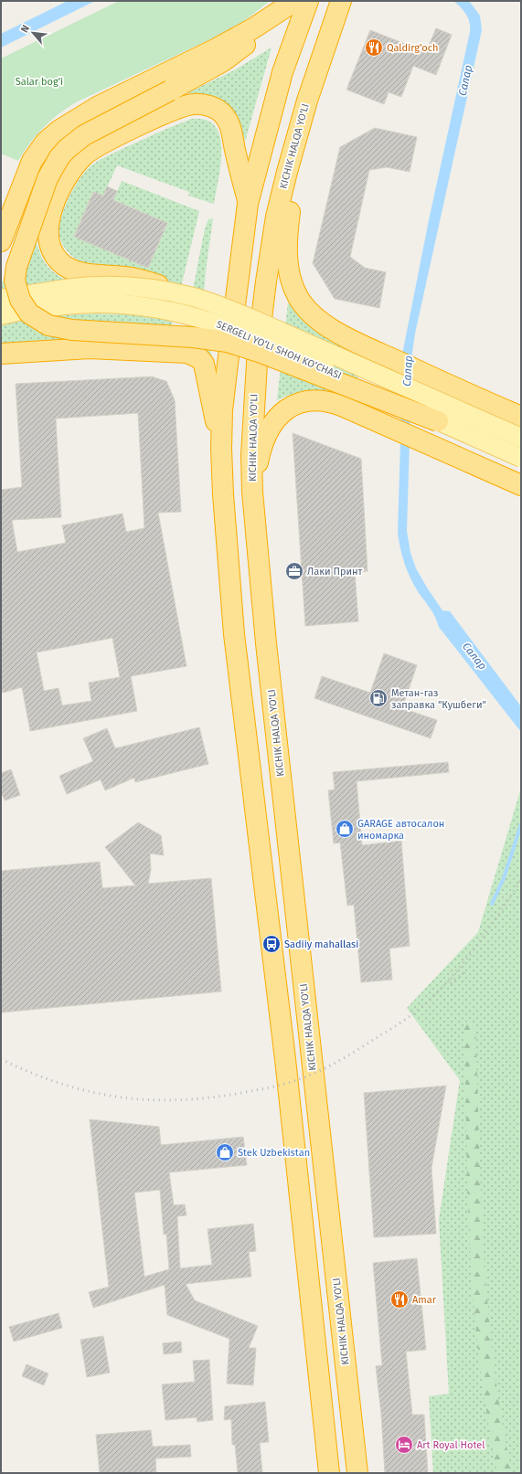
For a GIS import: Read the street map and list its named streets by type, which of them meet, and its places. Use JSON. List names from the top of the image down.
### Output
{
  "streets": {
    "highway": ["KICHIK HALQA YO'LI"],
    "main road": ["SERGELI YO‘LI SHOH KO‘CHASI"]
  },
  "water": ["Салар"],
  "parks": ["Salar bog'i"],
  "places": {
    "restaurant": ["Qaldirg'och", "Amar"],
    "office": ["Лаки Принт"],
    "fuel station": ["Метан-газ заправка \"Кушбеги\""],
    "shop": ["GARAGE автосалон иномарка", "Stek Uzbekistan"],
    "bus stop": ["Sadiiy mahallasi"],
    "hotel": ["Art Royal Hotel"]
  },
  "north": "top left"
}
